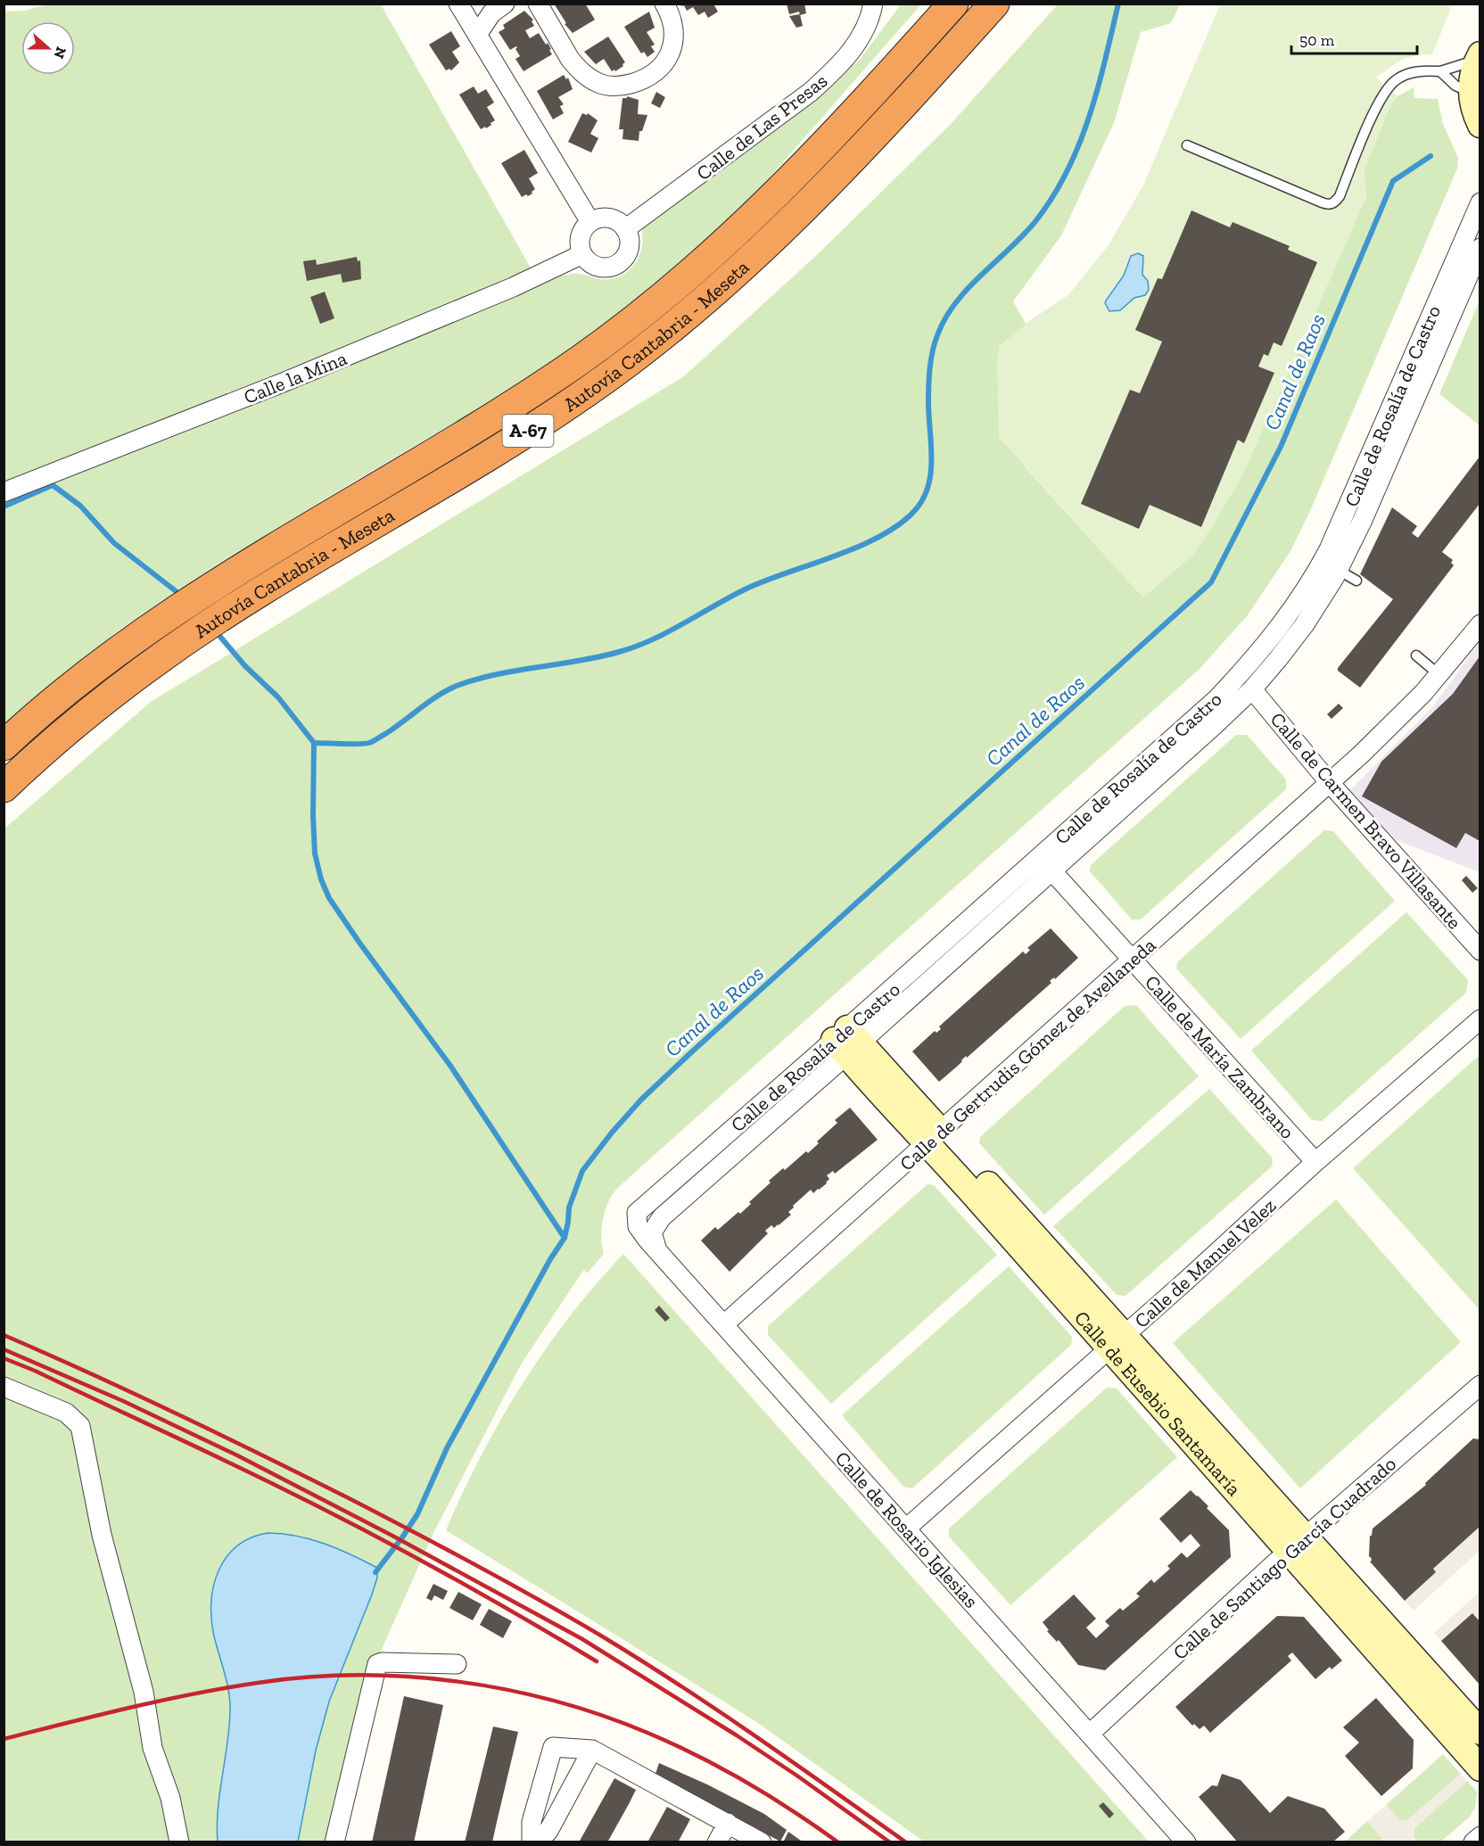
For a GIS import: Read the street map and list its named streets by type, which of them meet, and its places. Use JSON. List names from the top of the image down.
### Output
{
  "streets": {
    "highway": ["Autovía Cantabria - Meseta", "A-67"],
    "main road": ["Calle de Eusebio Santamaría"],
    "street": [
      "Calle de Las Presas",
      "Calle la Mina",
      "Calle de Rosalía de Castro",
      "Calle de Carmen Bravo Villasante",
      "Calle de Gertrudis Gómez de Avellaneda",
      "Calle de María Zambrano",
      "Calle de Manuel Velez",
      "Calle de Rosario Iglesias",
      "Calle de Santiago García Cuadrado"
    ]
  },
  "crossings": [
    ["Calle de Las Presas", "Calle la Mina"],
    ["Calle de Rosalía de Castro", "Calle de Carmen Bravo Villasante"],
    ["Calle de Rosalía de Castro", "Calle de María Zambrano"],
    ["Calle de Rosalía de Castro", "Calle de Eusebio Santamaría"],
    ["Calle de Rosalía de Castro", "Calle de Rosario Iglesias"],
    ["Calle de Carmen Bravo Villasante", "Calle de Gertrudis Gómez de Avellaneda"],
    ["Calle de Gertrudis Gómez de Avellaneda", "Calle de María Zambrano"],
    ["Calle de Gertrudis Gómez de Avellaneda", "Calle de Eusebio Santamaría"],
    ["Calle de Gertrudis Gómez de Avellaneda", "Calle de Rosario Iglesias"],
    ["Calle de María Zambrano", "Calle de Manuel Velez"],
    ["Calle de Manuel Velez", "Calle de Eusebio Santamaría"],
    ["Calle de Manuel Velez", "Calle de Rosario Iglesias"],
    ["Calle de Eusebio Santamaría", "Calle de Santiago García Cuadrado"],
    ["Calle de Rosario Iglesias", "Calle de Santiago García Cuadrado"]
  ],
  "water": ["Canal de Raos"],
  "scale_bar": "50 m",
  "north": "right"
}
